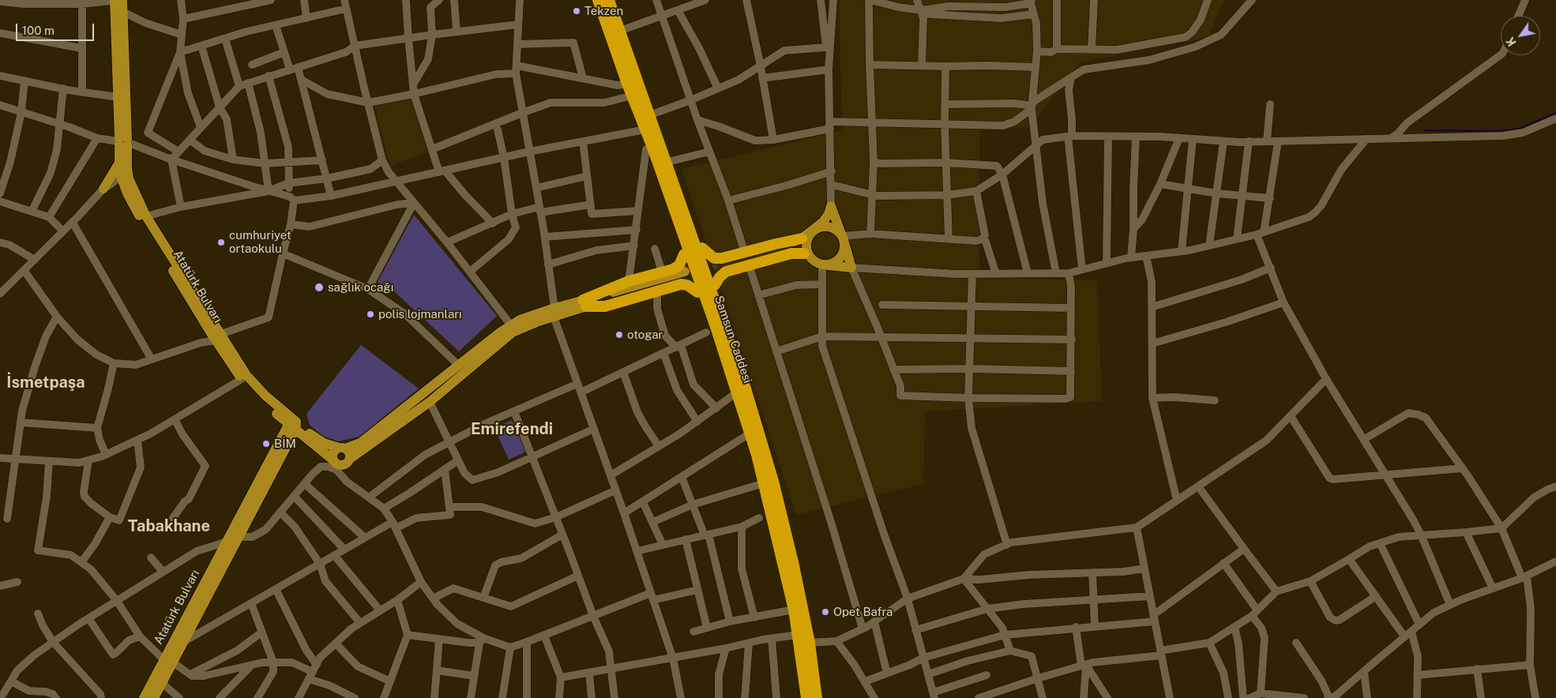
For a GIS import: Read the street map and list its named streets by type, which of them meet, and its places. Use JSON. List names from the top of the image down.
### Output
{
  "streets": {
    "highway": ["Samsun Caddesi"],
    "main road": ["Atatürk Bulvarı"]
  },
  "districts": ["İsmetpaşa", "Emirefendi", "Tabakhane"],
  "places": [
    "Tekzen",
    "cumhuriyet ortaokulu",
    "sağlık ocağı",
    "polis lojmanları",
    "otogar",
    "BİM",
    "Opet Bafra"
  ],
  "scale_bar": "100 m",
  "north": "bottom left"
}
